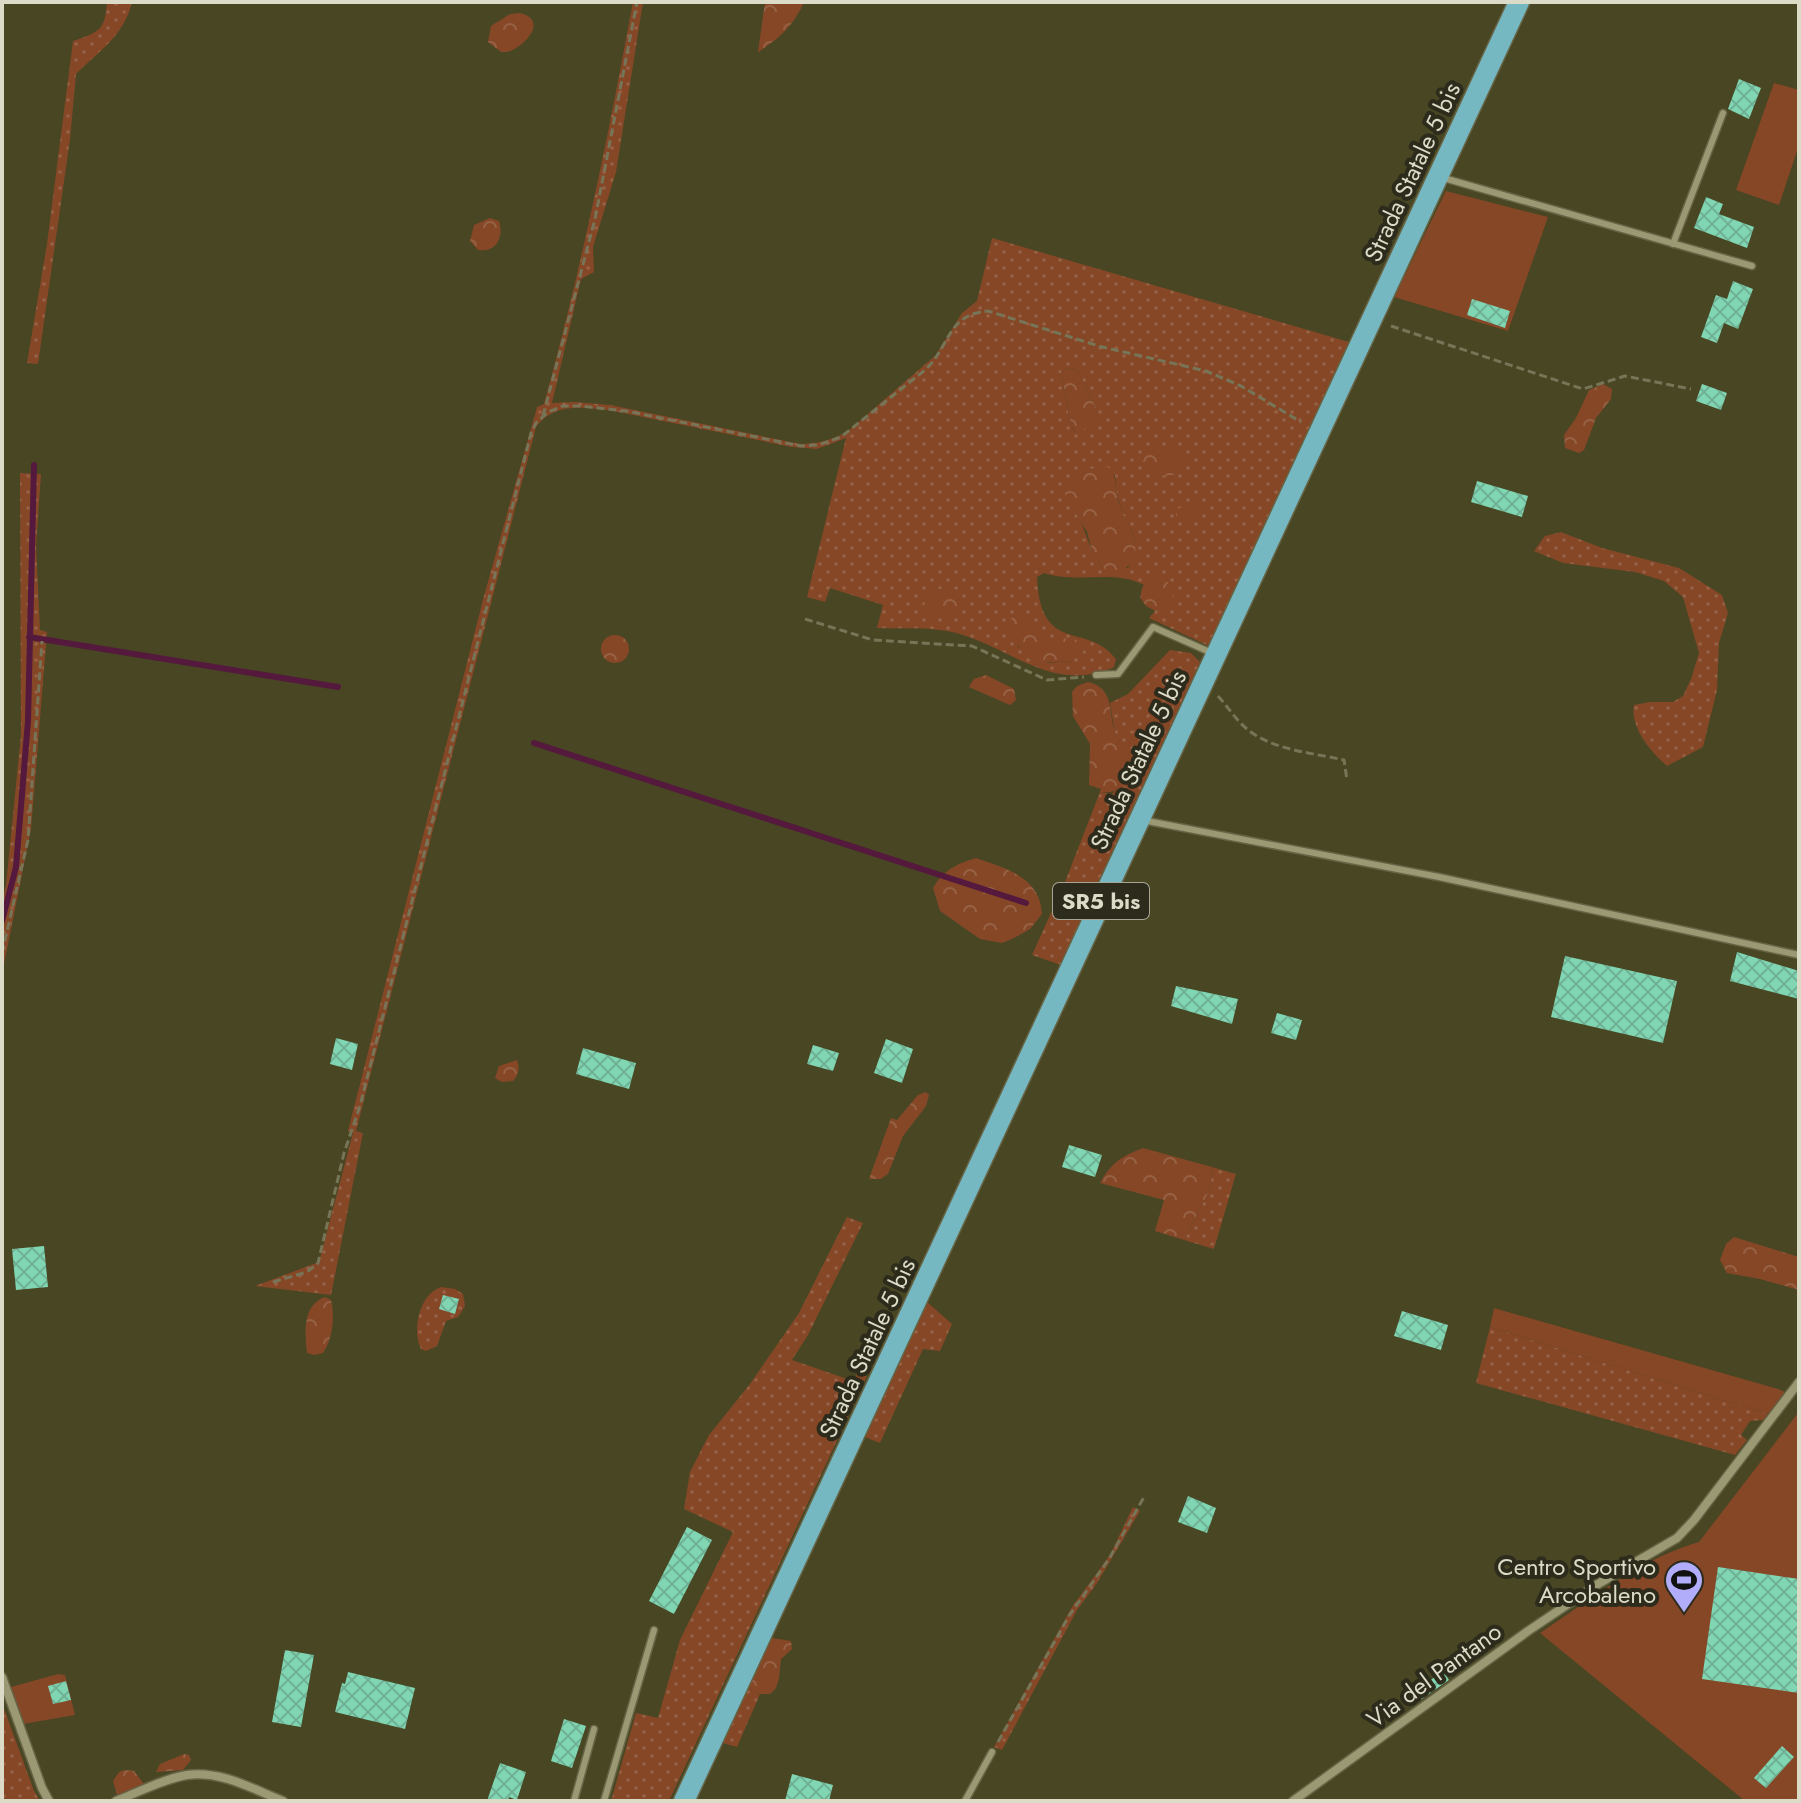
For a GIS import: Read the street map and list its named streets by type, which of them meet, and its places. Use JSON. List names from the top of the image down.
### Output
{
  "streets": {
    "main road": ["Strada Statale 5 bis", "SR5 bis"],
    "street": ["Via del Pantano"]
  },
  "places": {
    "sports": ["Centro Sportivo Arcobaleno"]
  }
}
